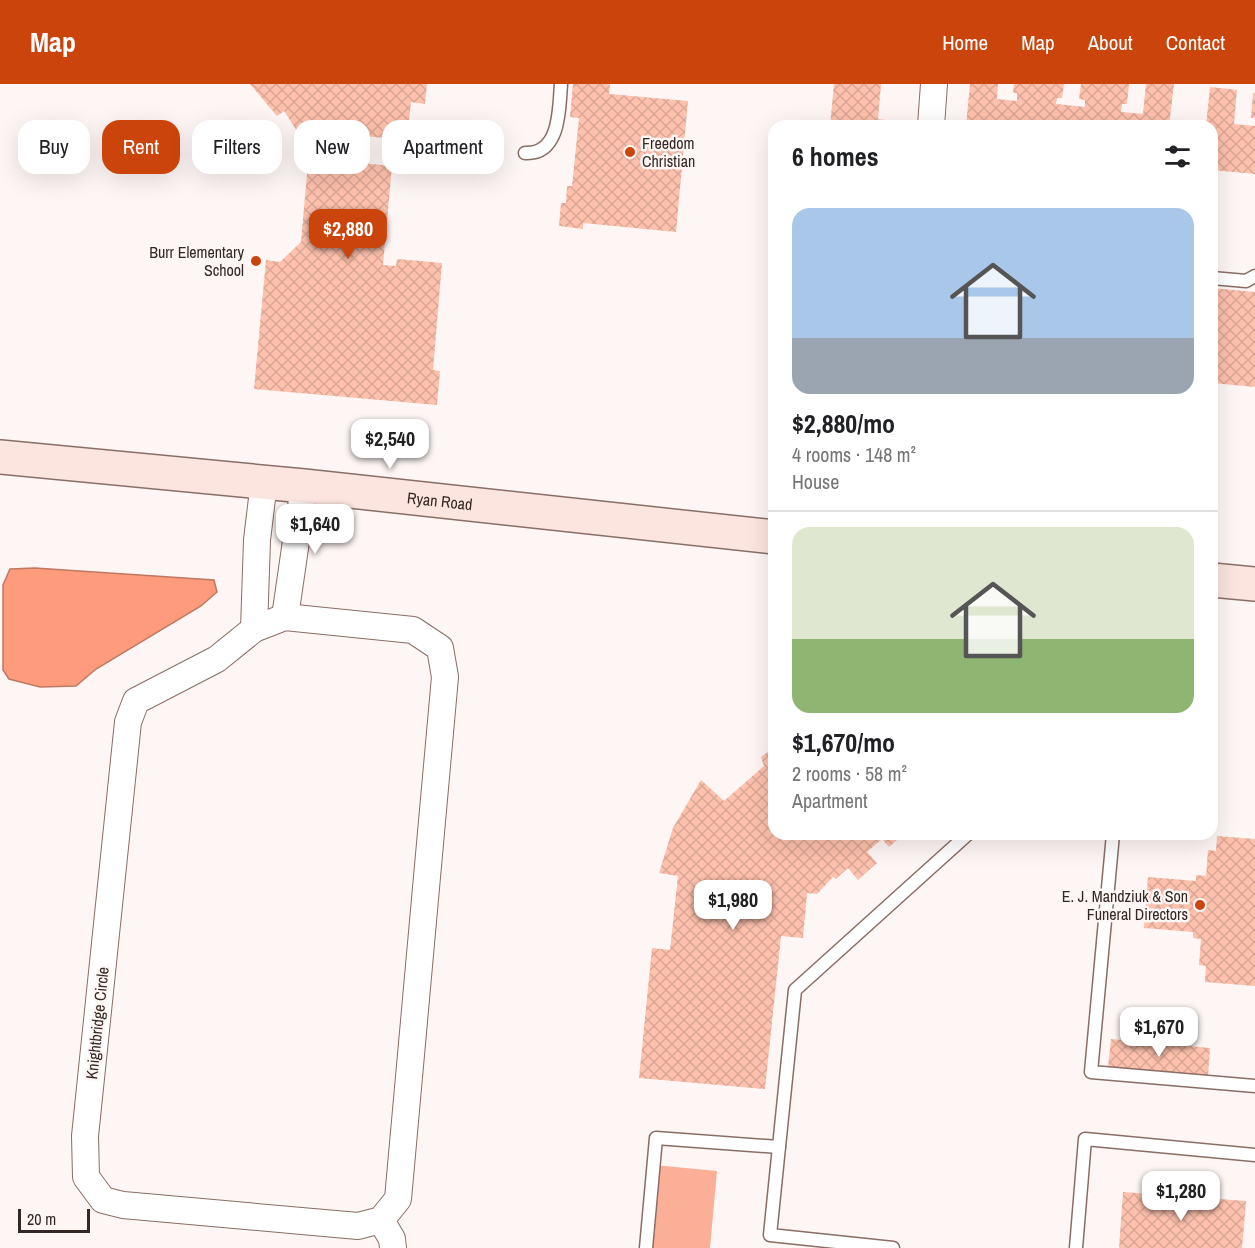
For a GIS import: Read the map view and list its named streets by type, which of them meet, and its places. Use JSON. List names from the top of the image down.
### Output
{
  "streets": {
    "main road": ["Ryan Road"],
    "street": ["Knightbridge Circle"]
  },
  "places": ["Freedom Christian", "Burr Elementary School", "E. J. Mandziuk & Son Funeral Directors"],
  "scale_bar": "20 m",
  "page": {
    "header": "Map",
    "nav": [
      "Home",
      "Map",
      "About",
      "Contact"
    ],
    "chip": [
      "Buy",
      "Rent",
      "Filters",
      "New",
      "Apartment"
    ],
    "heading": "6 homes",
    "list": [
      {
        "name": "$2,880/mo",
        "note": "4 rooms · 148 m² · House"
      },
      {
        "name": "$1,670/mo",
        "note": "2 rooms · 58 m² · Apartment"
      }
    ],
    "price": [
      "$2,880",
      "$2,540",
      "$1,640",
      "$1,980",
      "$1,670",
      "$1,280"
    ],
    "scale": "20 m"
  }
}
